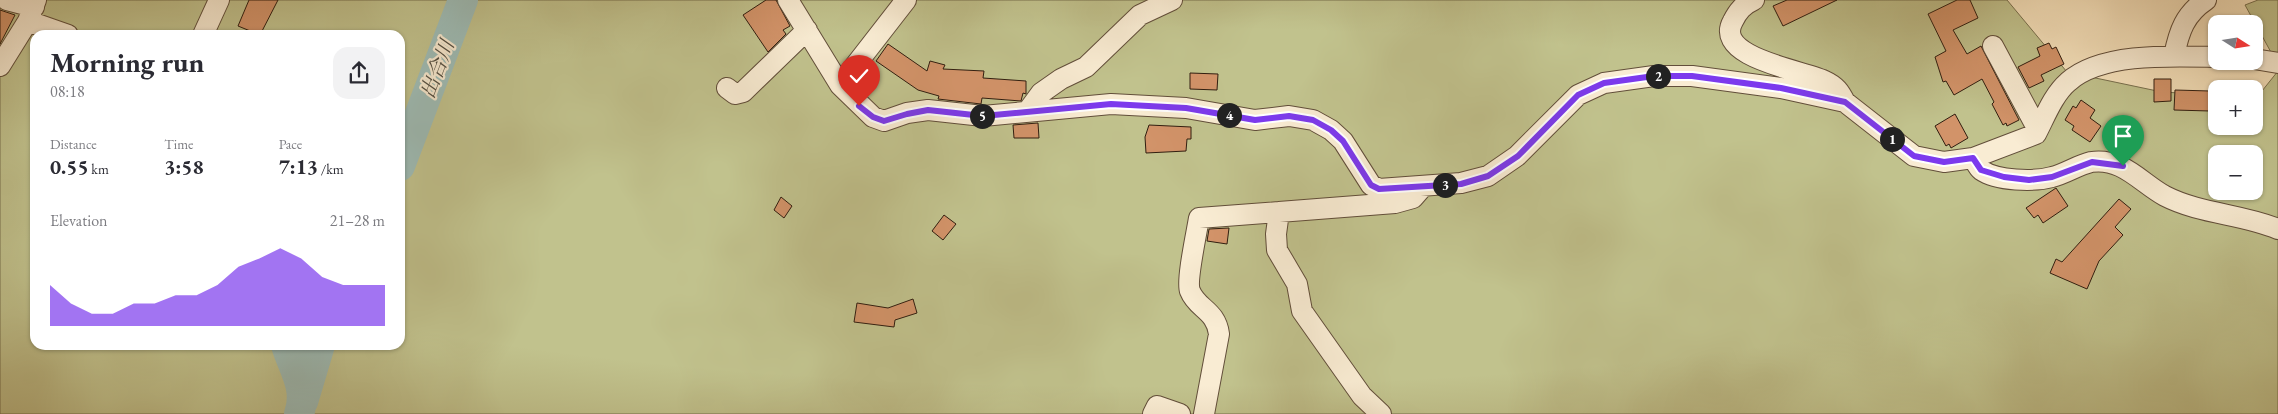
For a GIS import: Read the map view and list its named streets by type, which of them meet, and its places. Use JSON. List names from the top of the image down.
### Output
{
  "water": ["出合川"],
  "north": "right",
  "page": {
    "map_buttons": ["+", "−"],
    "heading": ["Morning run", "08:18"],
    "pins": [
      "2",
      "4",
      "5",
      "1",
      "3"
    ],
    "stats": [
      ["Distance", "0.55 km"],
      ["Time", "3:58"],
      ["Pace", "7:13 /km"]
    ],
    "chart": ["Elevation", "21–28 m"]
  }
}
